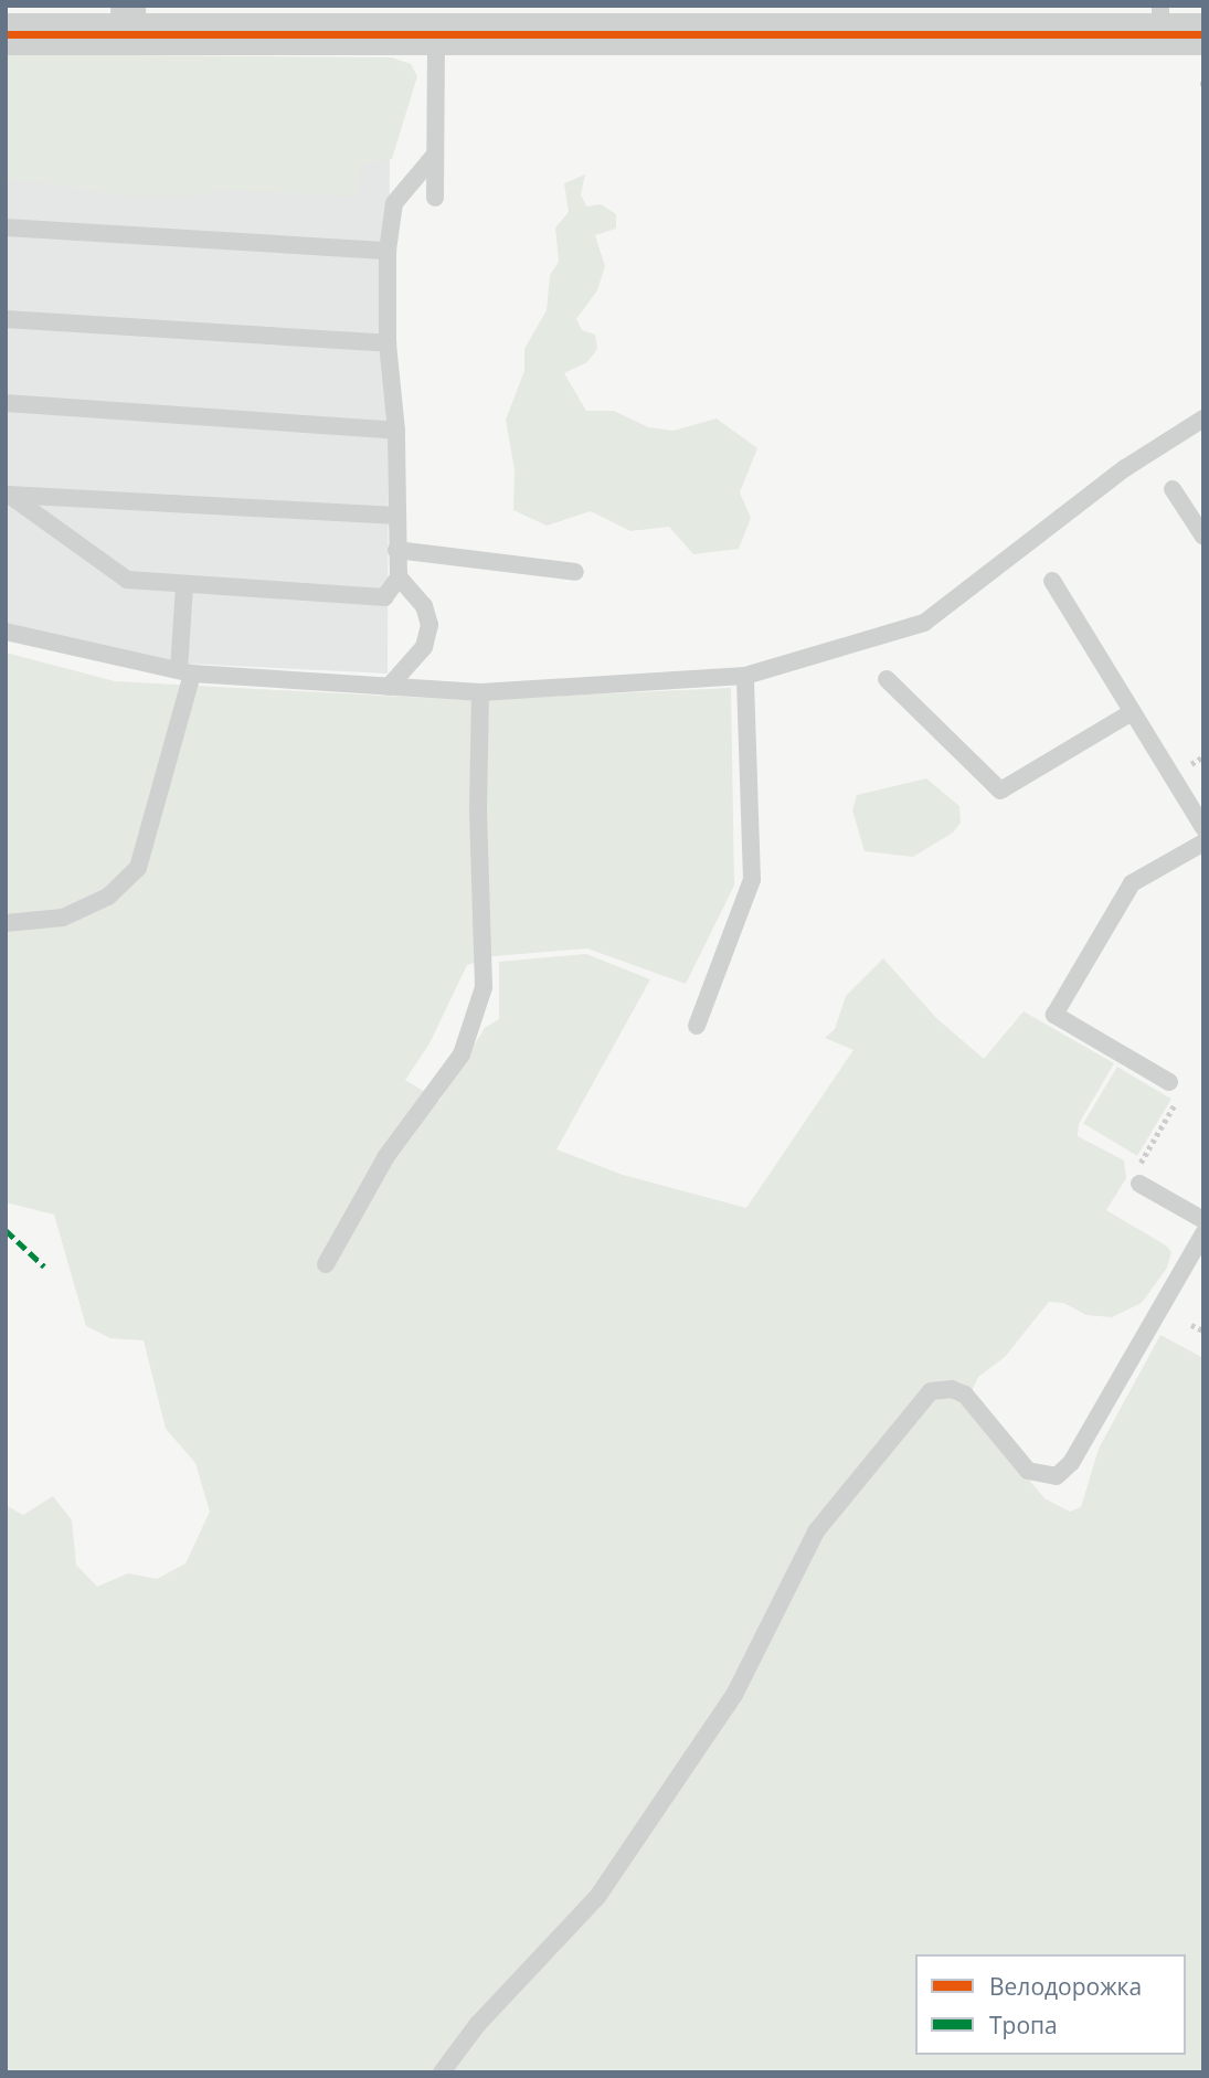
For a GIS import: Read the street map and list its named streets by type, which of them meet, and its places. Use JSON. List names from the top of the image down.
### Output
{
  "legend": ["Велодорожка", "Тропа"]
}
